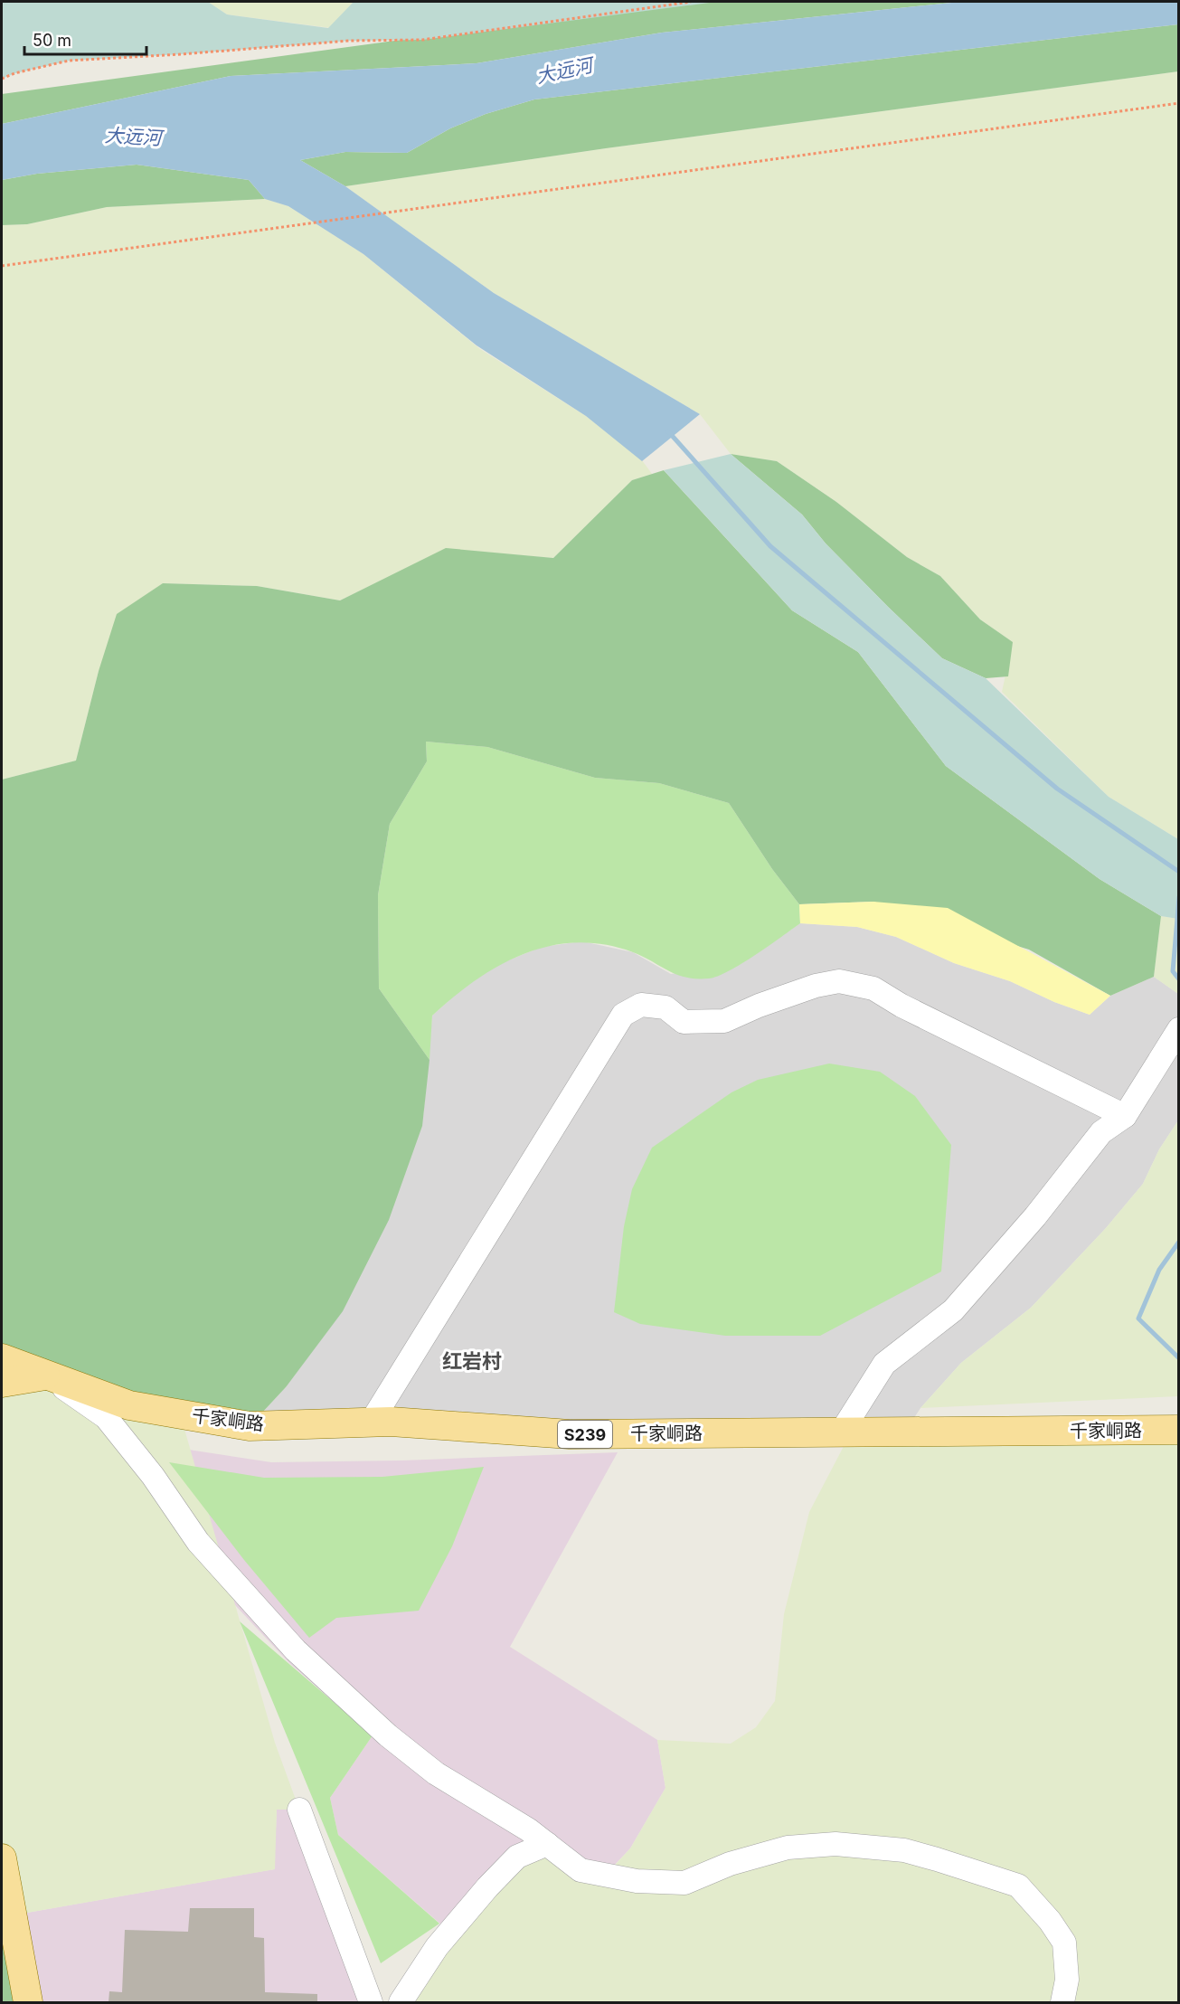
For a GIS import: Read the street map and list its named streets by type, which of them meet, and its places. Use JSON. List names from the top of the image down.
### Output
{
  "streets": {
    "main road": ["千家峒路", "S239"]
  },
  "crossings": [
    ["千家峒路", "S239"]
  ],
  "districts": ["红岩村"],
  "water": ["大远河"],
  "scale_bar": "50 m"
}
